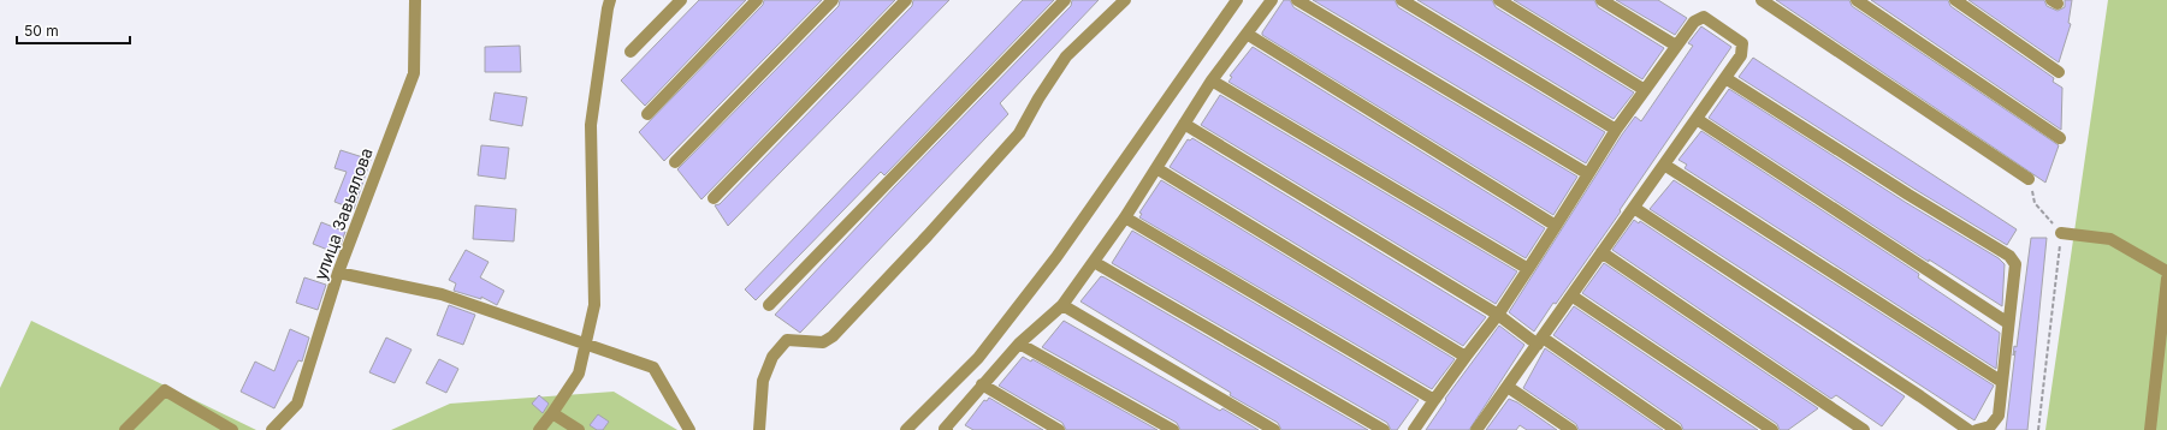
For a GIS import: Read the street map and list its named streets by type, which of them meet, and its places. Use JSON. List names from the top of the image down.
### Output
{
  "streets": {
    "street": ["улица Завьялова"]
  },
  "scale_bar": "50 m"
}
